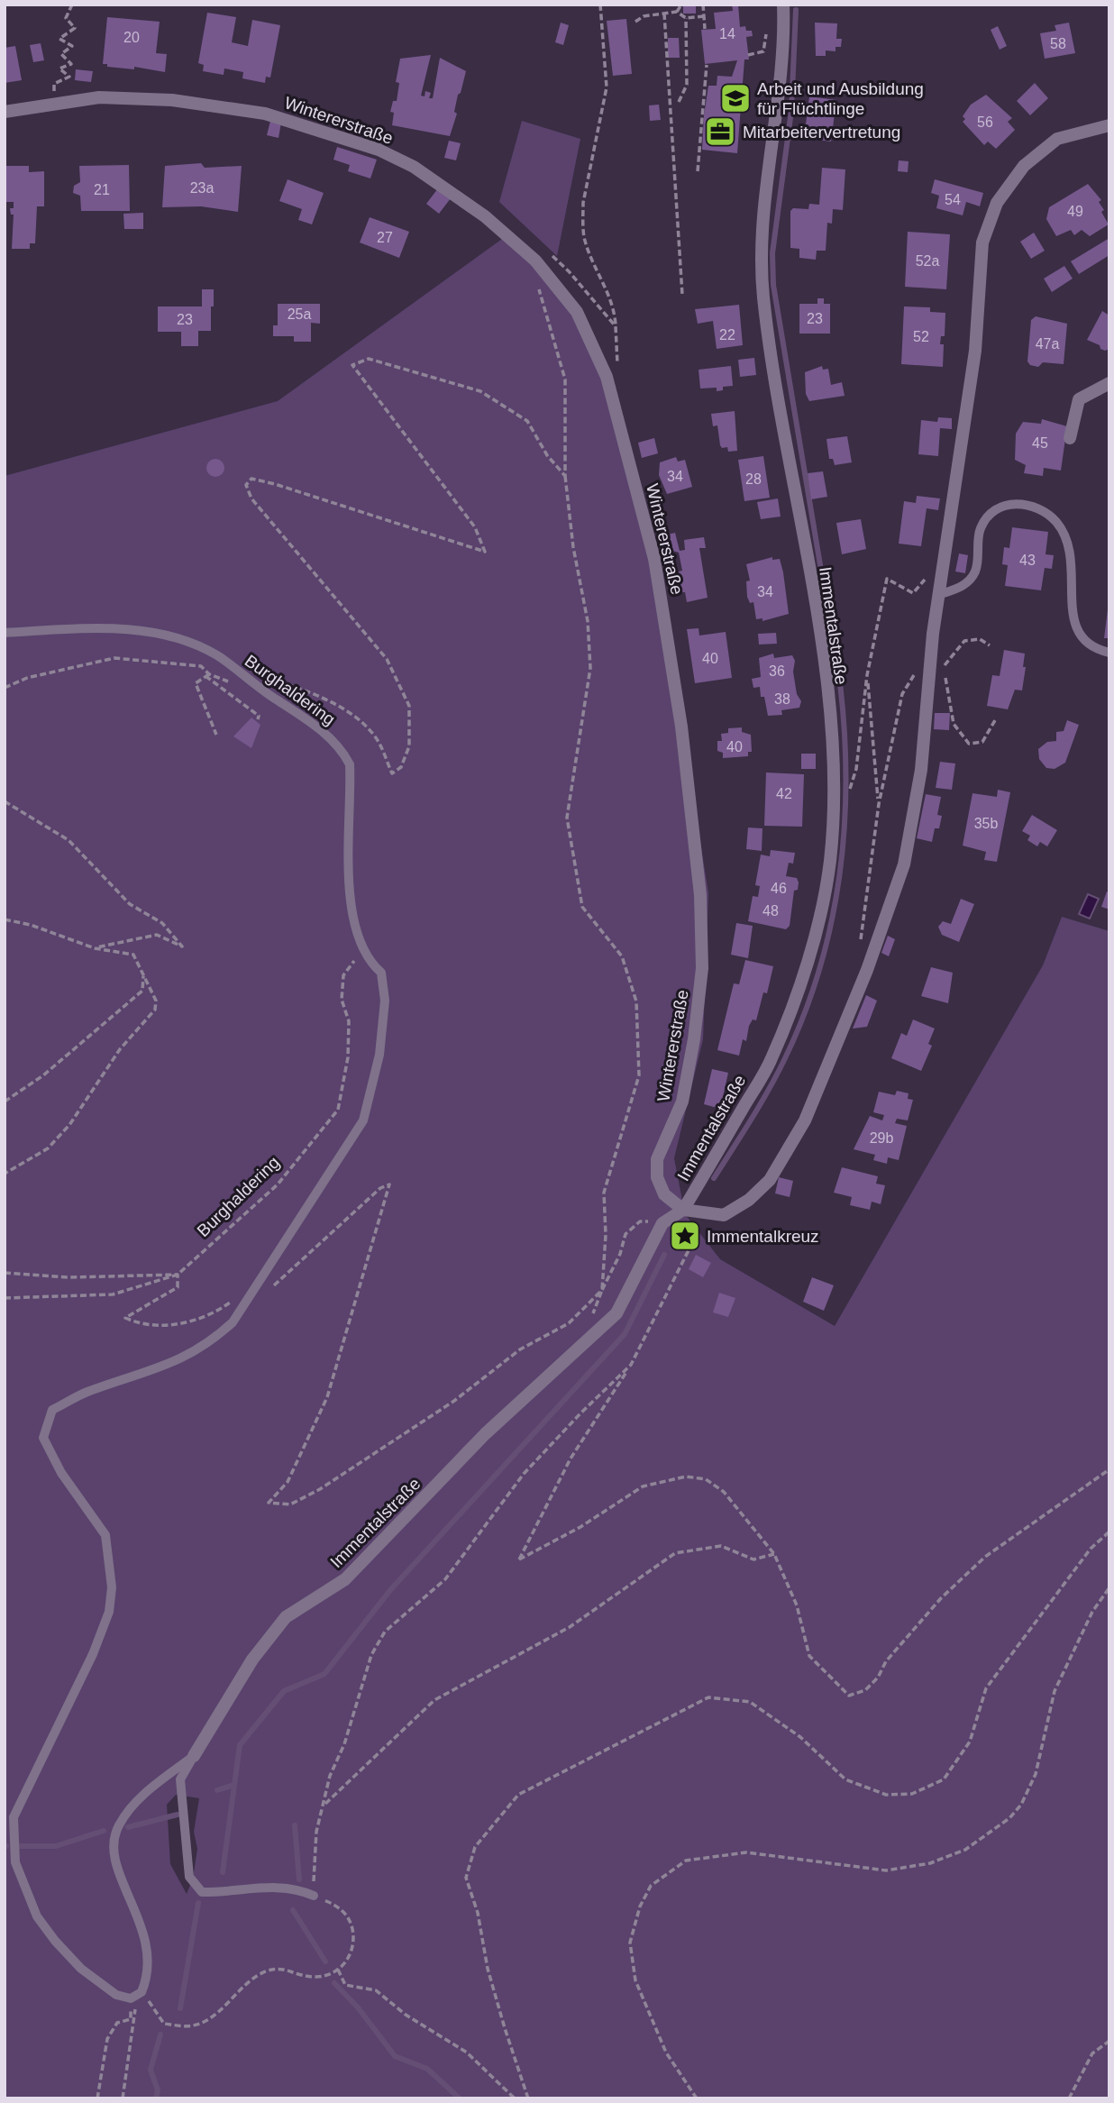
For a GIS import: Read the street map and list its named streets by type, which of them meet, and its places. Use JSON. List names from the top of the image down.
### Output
{
  "streets": {
    "street": ["Wintererstraße", "Immentalstraße"],
    "lane": ["Burghaldering"]
  },
  "crossings": [
    ["Wintererstraße", "Immentalstraße"]
  ],
  "places": {
    "school or university": ["Arbeit und Ausbildung für Flüchtlinge"],
    "office": ["Mitarbeitervertretung"],
    "place": ["Immentalkreuz"]
  },
  "house_numbers": [
    "14",
    "20",
    "58",
    "56",
    "23a",
    "21",
    "54",
    "49",
    "27",
    "52a",
    "25a",
    "23",
    "23",
    "22",
    "52",
    "47a",
    "45",
    "34",
    "28",
    "43",
    "34",
    "40",
    "36",
    "38",
    "40",
    "42",
    "35b",
    "46",
    "48",
    "29b"
  ]
}
